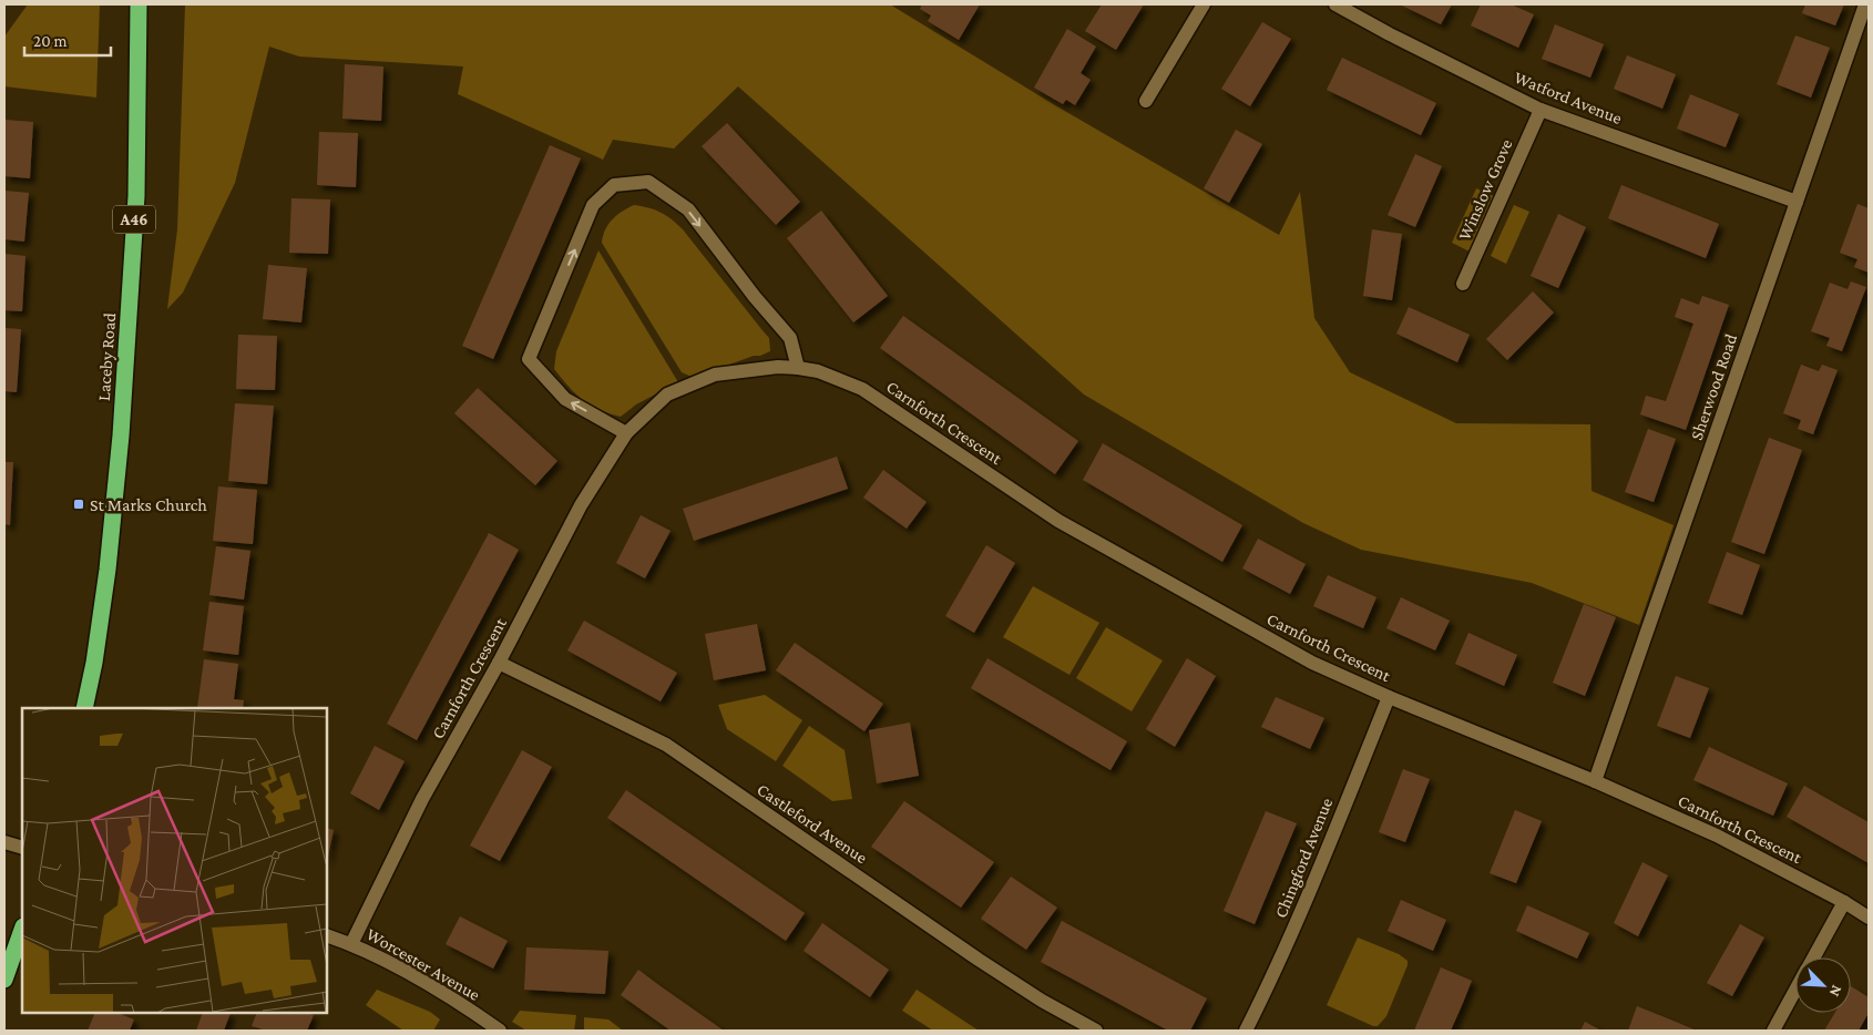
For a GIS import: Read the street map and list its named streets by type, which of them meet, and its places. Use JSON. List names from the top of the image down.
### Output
{
  "streets": {
    "highway": ["A46", "Laceby Road"],
    "street": [
      "Watford Avenue",
      "Winslow Grove",
      "Sherwood Road",
      "Carnforth Crescent",
      "Castleford Avenue",
      "Chingford Avenue",
      "Worcester Avenue"
    ]
  },
  "crossings": [
    ["Watford Avenue", "Winslow Grove"],
    ["Watford Avenue", "Sherwood Road"],
    ["Sherwood Road", "Carnforth Crescent"],
    ["Carnforth Crescent", "Castleford Avenue"],
    ["Carnforth Crescent", "Chingford Avenue"],
    ["Carnforth Crescent", "Worcester Avenue"]
  ],
  "places": {
    "transit": ["St Marks Church"]
  },
  "scale_bar": "20 m",
  "north": "bottom right"
}
